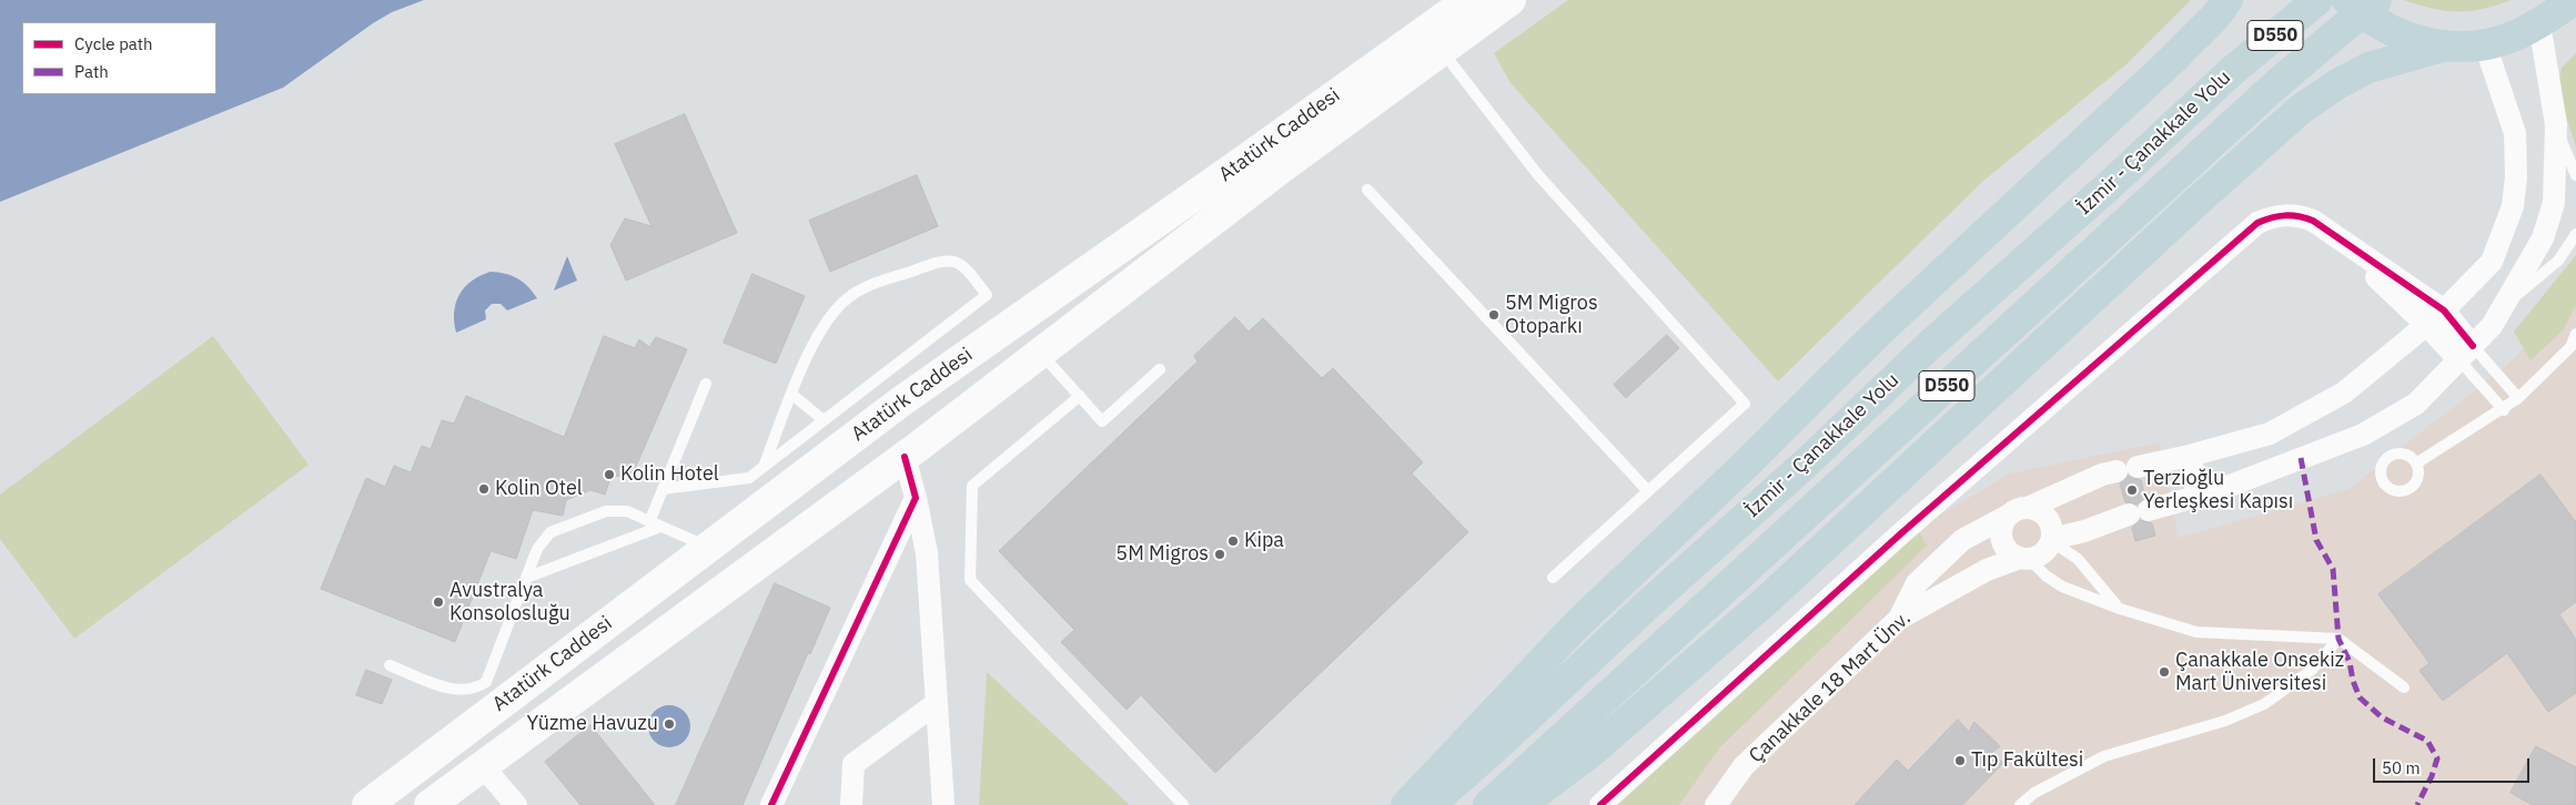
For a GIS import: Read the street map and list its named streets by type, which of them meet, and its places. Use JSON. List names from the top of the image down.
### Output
{
  "streets": {
    "highway": ["D550", "İzmir - Çanakkale Yolu"],
    "main road": ["Atatürk Caddesi"],
    "street": ["Çanakkale 18 Mart Ünv."]
  },
  "places": [
    "5M Migros Otoparkı",
    "Kolin Hotel",
    "Kolin Otel",
    "Terzioğlu Yerleşkesi Kapısı",
    "Kipa",
    "5M Migros",
    "Avustralya Konsolosluğu",
    "Çanakkale Onsekiz Mart Üniversitesi",
    "Yüzme Havuzu",
    "Tıp Fakültesi"
  ],
  "legend": ["Cycle path", "Path"],
  "scale_bar": "50 m"
}
